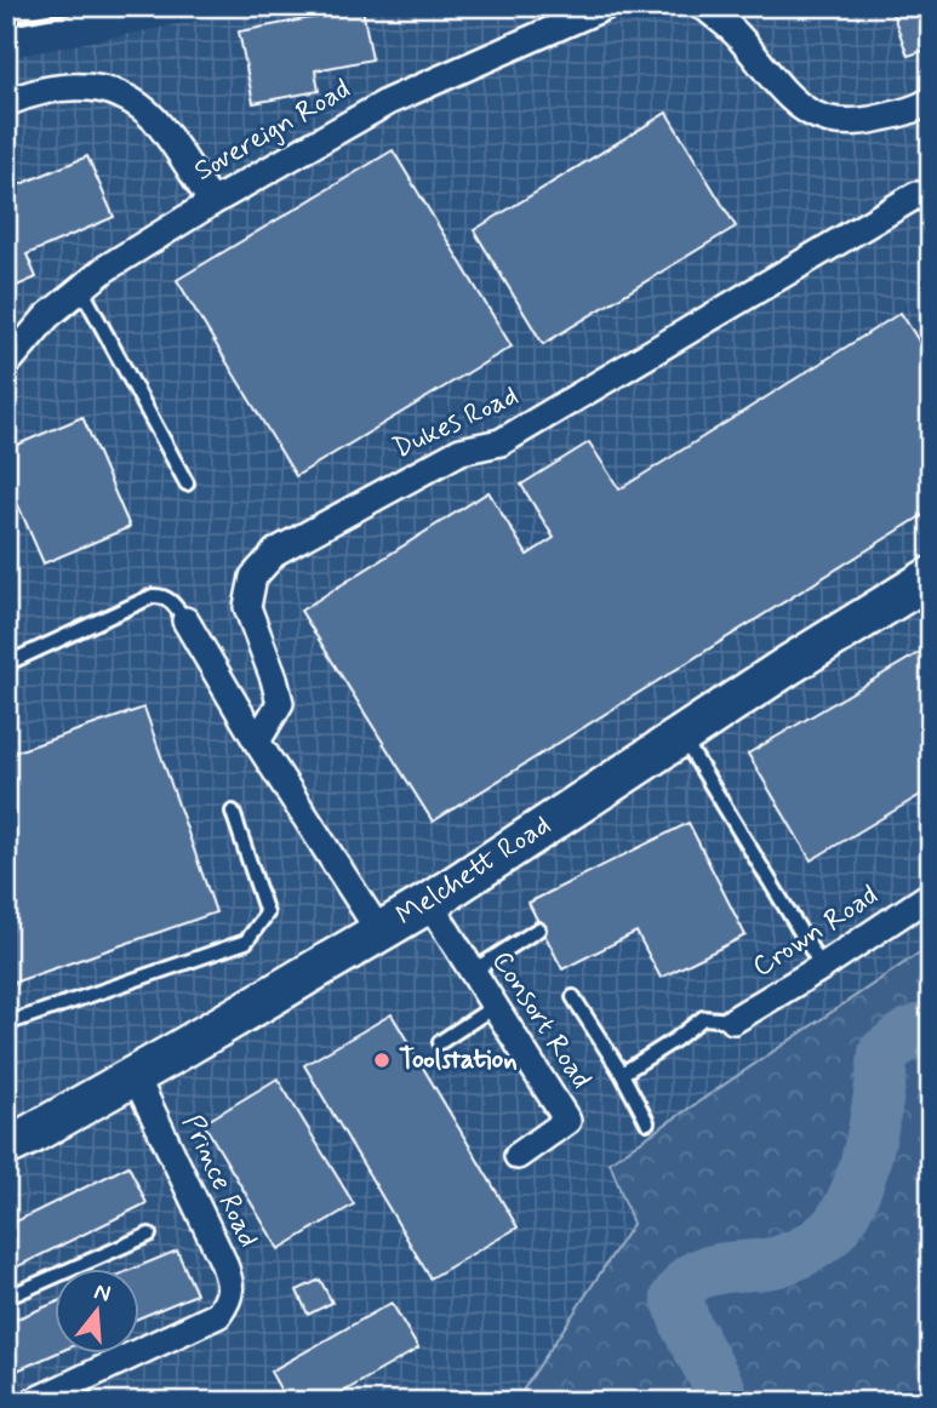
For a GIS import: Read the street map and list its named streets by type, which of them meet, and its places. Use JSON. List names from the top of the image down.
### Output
{
  "streets": {
    "street": [
      "Sovereign Road",
      "Dukes Road",
      "Melchett Road",
      "Crown Road",
      "Consort Road",
      "Prince Road"
    ]
  },
  "crossings": [
    ["Melchett Road", "Consort Road"],
    ["Melchett Road", "Prince Road"]
  ],
  "places": ["Toolstation"],
  "north": "top"
}
